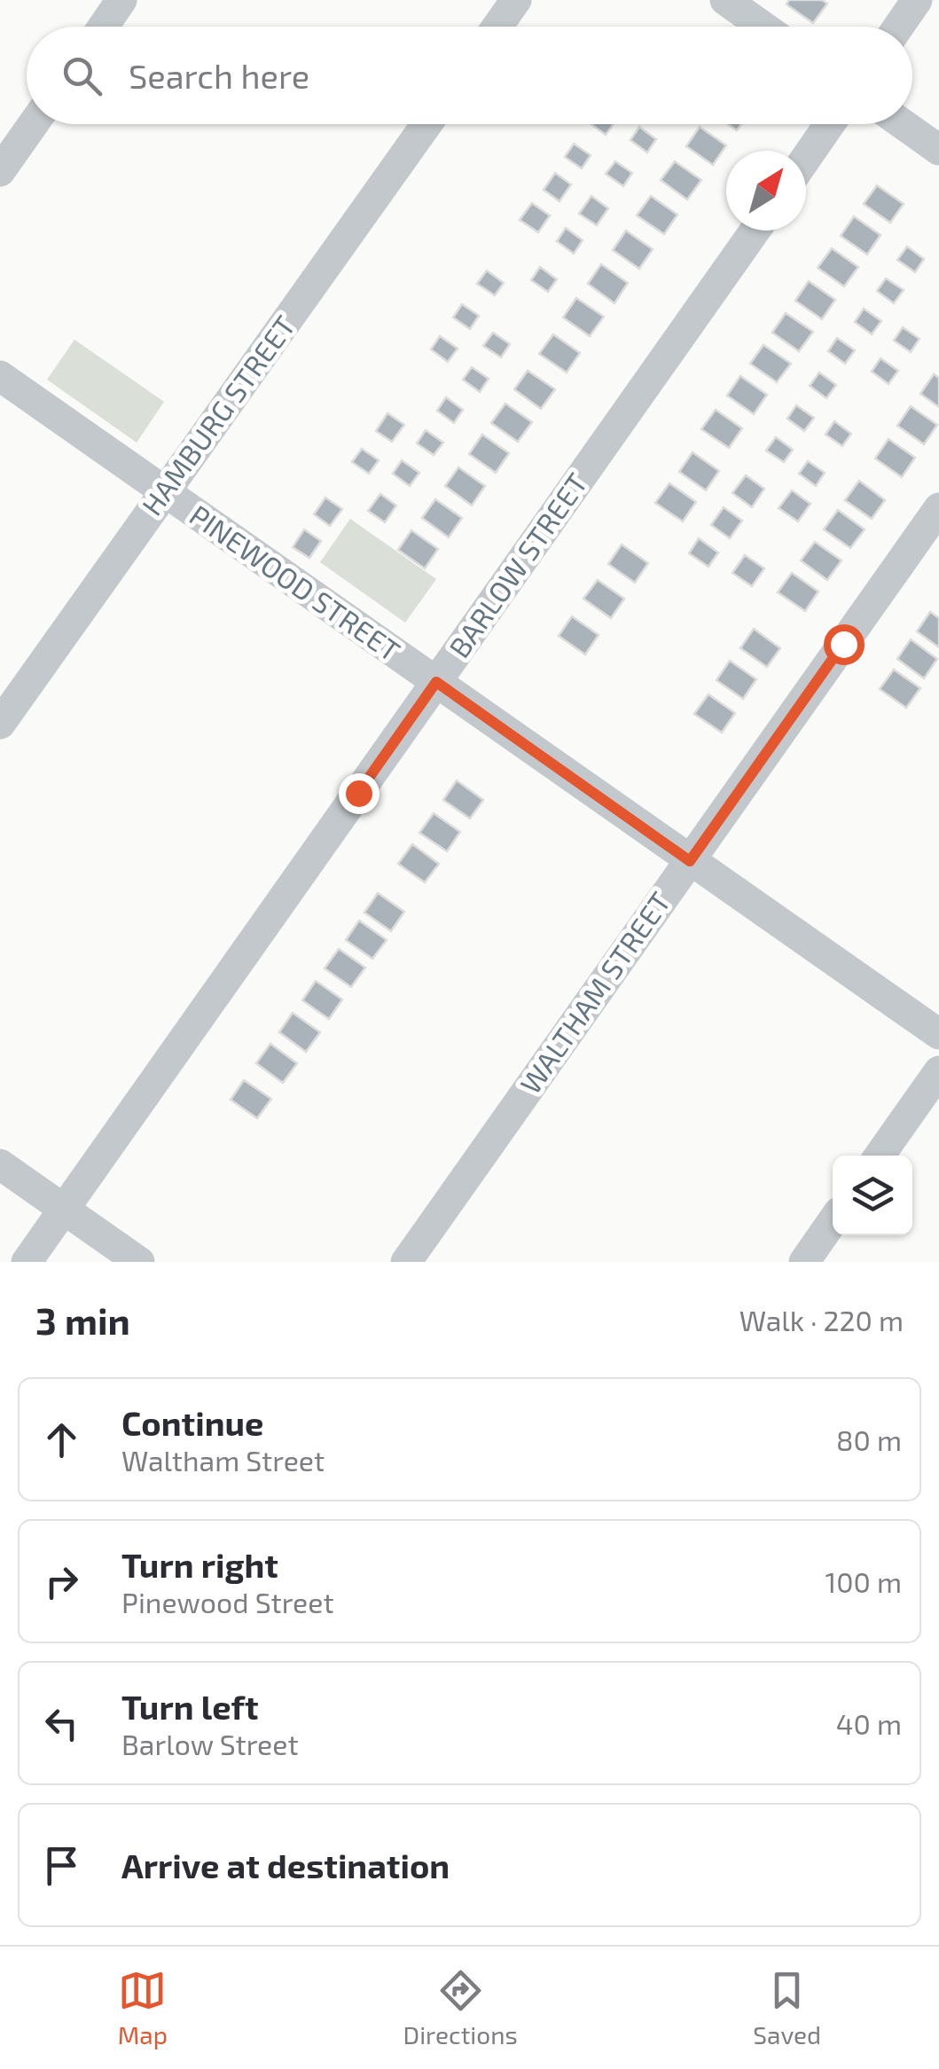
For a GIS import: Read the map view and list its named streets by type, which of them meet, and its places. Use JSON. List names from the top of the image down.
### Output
{
  "streets": {
    "street": [
      "HAMBURG STREET",
      "BARLOW STREET",
      "PINEWOOD STREET",
      "WALTHAM STREET"
    ]
  },
  "crossings": [
    ["HAMBURG STREET", "PINEWOOD STREET"],
    ["BARLOW STREET", "PINEWOOD STREET"],
    ["PINEWOOD STREET", "WALTHAM STREET"]
  ],
  "north": "top right",
  "page": {
    "search": "Search here",
    "heading": ["3 min", "Walk · 220 m"],
    "list": [
      ["Continue", "Waltham Street", "80 m"],
      ["Turn right", "Pinewood Street", "100 m"],
      ["Turn left", "Barlow Street", "40 m"],
      "Arrive at destination"
    ],
    "nav": ["Map", "Directions", "Saved"]
  }
}
